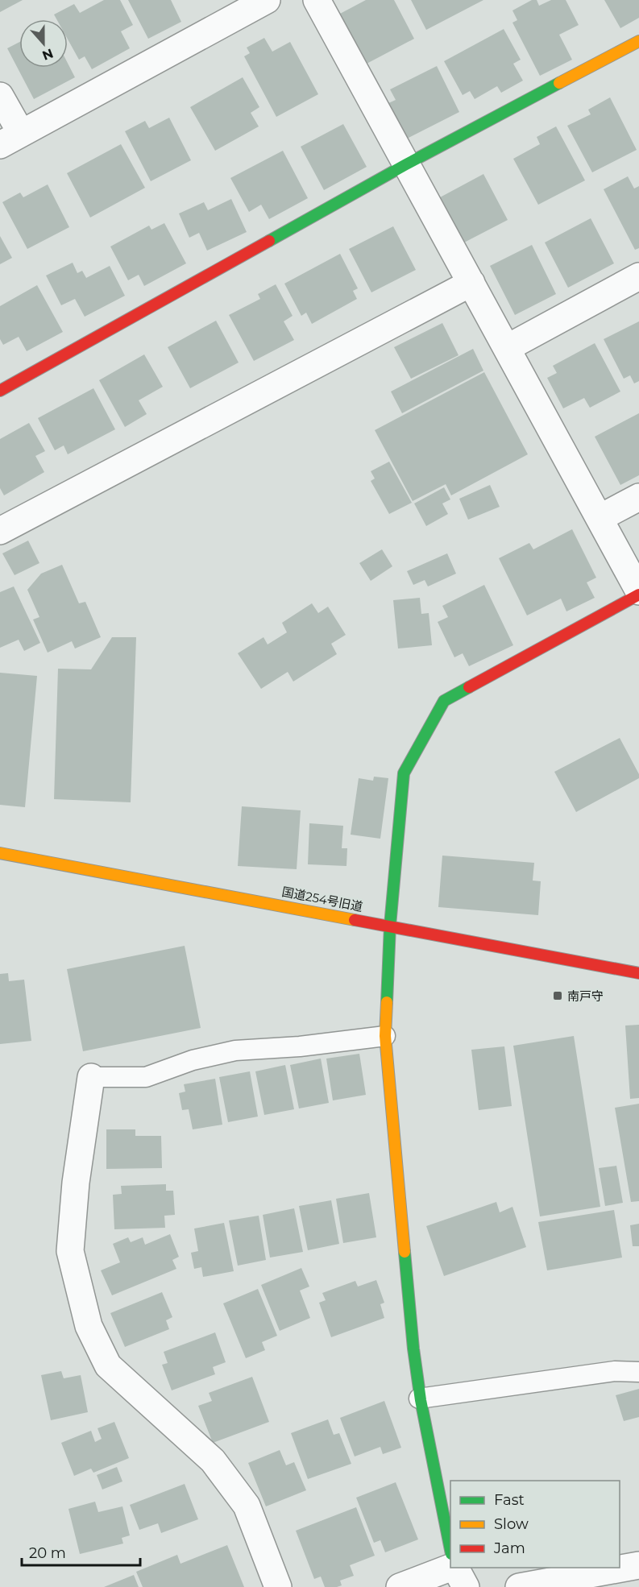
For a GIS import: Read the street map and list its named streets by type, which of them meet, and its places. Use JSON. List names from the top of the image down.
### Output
{
  "streets": {
    "street": ["国道254号旧道"]
  },
  "places": {
    "transit": ["南戸守"]
  },
  "legend": ["Fast", "Slow", "Jam"],
  "scale_bar": "20 m",
  "north": "bottom"
}
